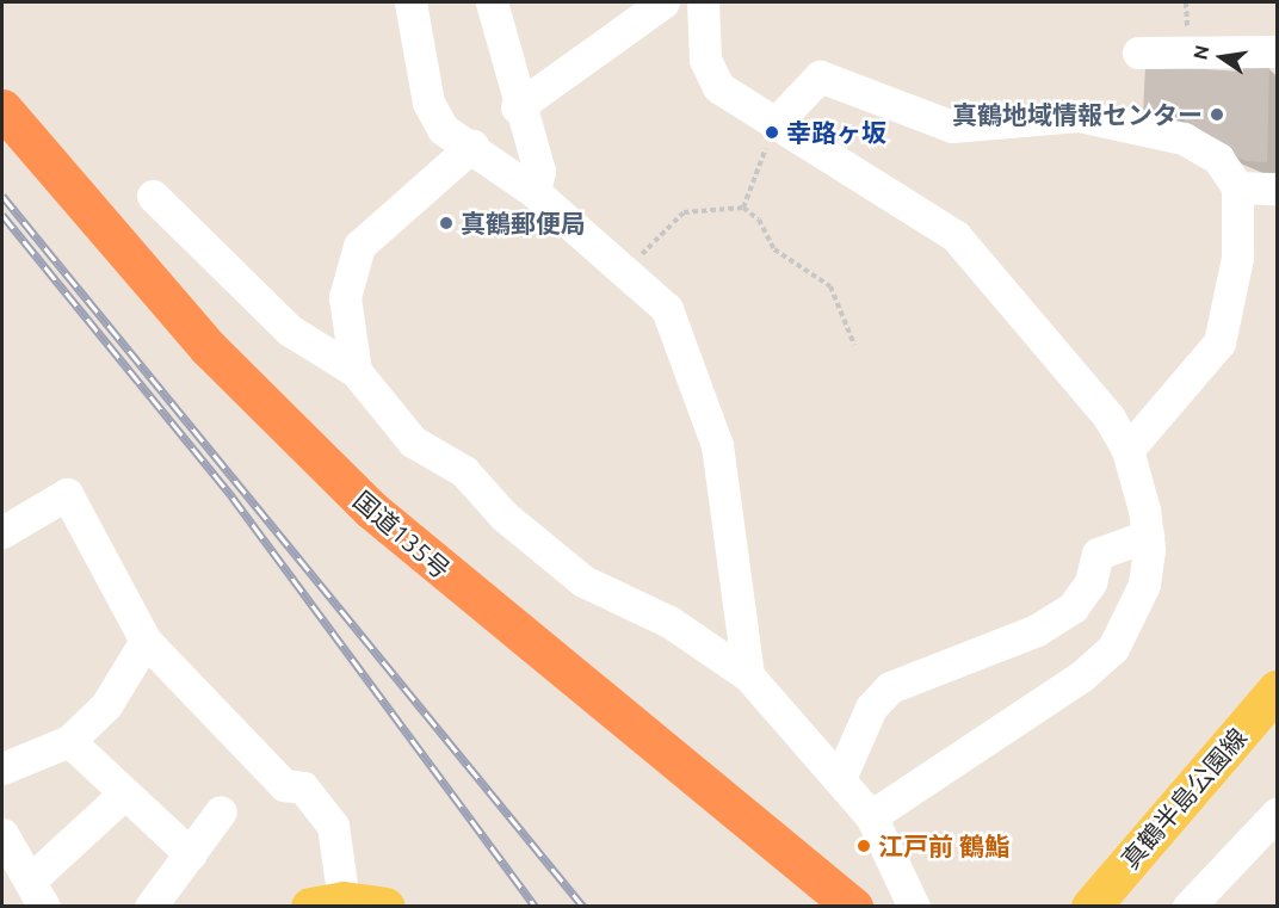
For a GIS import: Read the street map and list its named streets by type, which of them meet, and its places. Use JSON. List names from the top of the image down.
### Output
{
  "streets": {
    "highway": ["国道135号"],
    "main road": ["真鶴半島公園線"]
  },
  "places": [
    "真鶴地域情報センター",
    "幸路ヶ坂",
    "真鶴郵便局",
    "江戸前 鶴鮨"
  ],
  "north": "left"
}
